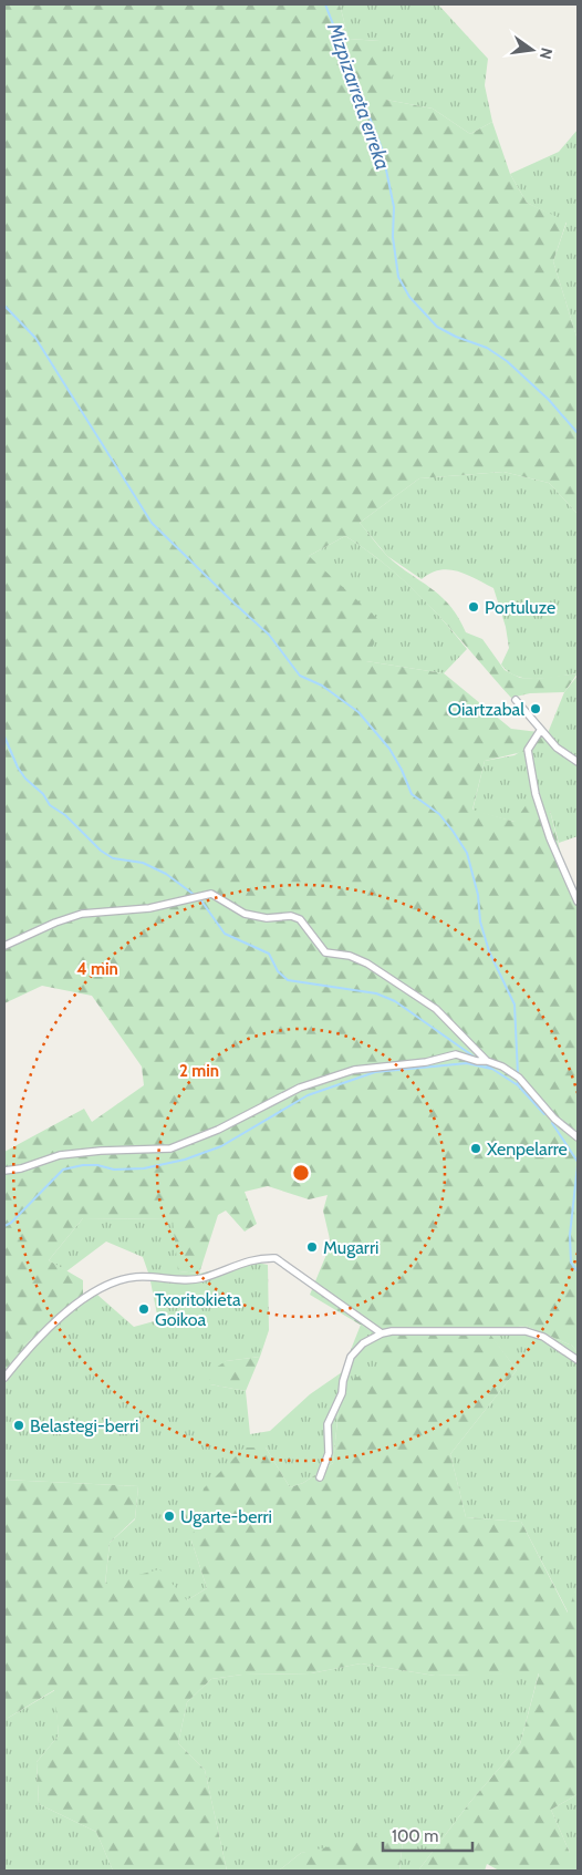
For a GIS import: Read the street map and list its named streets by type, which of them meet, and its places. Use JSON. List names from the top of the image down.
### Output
{
  "water": ["Mizpizarreta erreka"],
  "places": [
    "Portuluze",
    "Oiartzabal",
    "Xenpelarre",
    "Mugarri",
    "Txoritokieta Goikoa",
    "Belastegi-berri",
    "Ugarte-berri"
  ],
  "scale_bar": "100 m",
  "north": "right",
  "rings": ["4 min", "2 min"]
}
